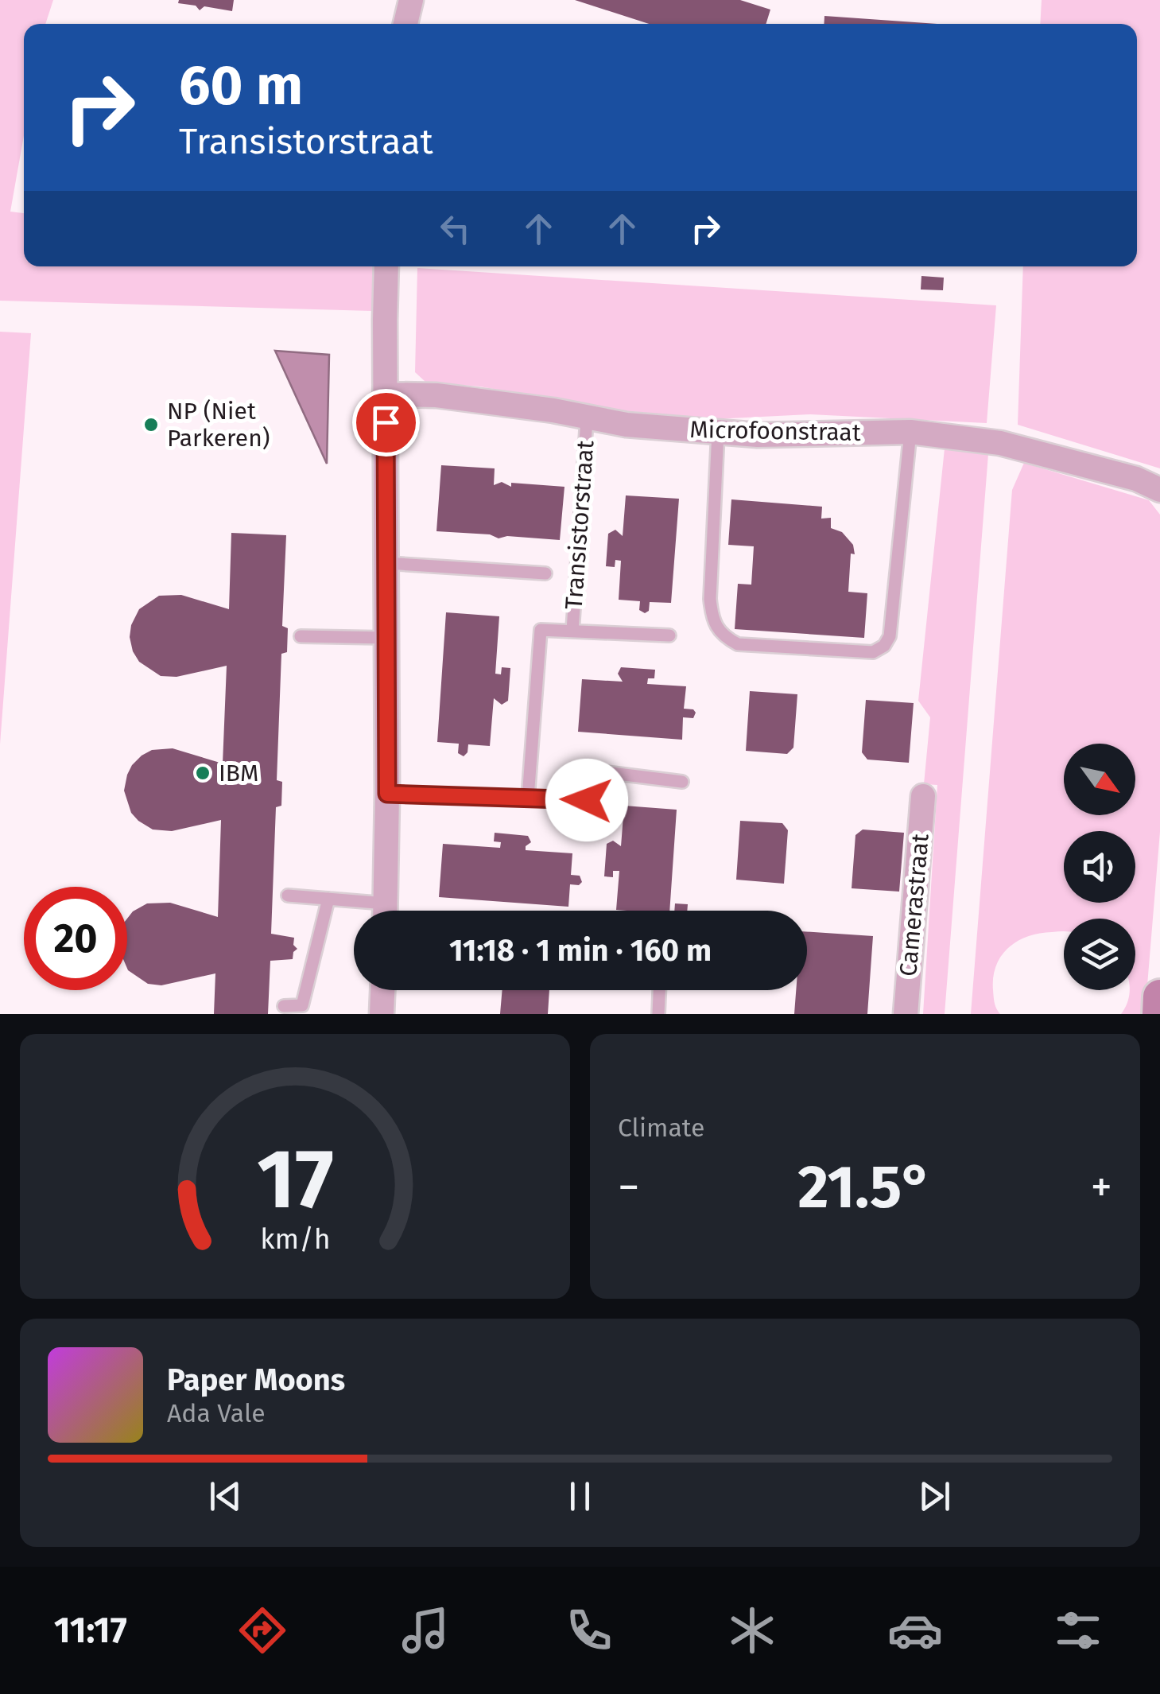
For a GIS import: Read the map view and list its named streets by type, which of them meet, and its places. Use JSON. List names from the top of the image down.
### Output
{
  "streets": {
    "street": ["Microfoonstraat", "Camerastraat"],
    "lane": ["Transistorstraat"]
  },
  "crossings": [
    ["Microfoonstraat", "Transistorstraat"]
  ],
  "places": ["NP (Niet Parkeren)", "IBM"],
  "north": "bottom right",
  "page": {
    "turn": ["60 m", "Transistorstraat"],
    "limit": "20",
    "trip": "11:18 · 1 min · 160 m",
    "tile": "Climate",
    "heat": ["−", "21.5°", "+"],
    "song": ["Paper Moons", "Ada Vale"],
    "tabs": "11:17",
    "gauge": ["17", "km/h"]
  }
}
